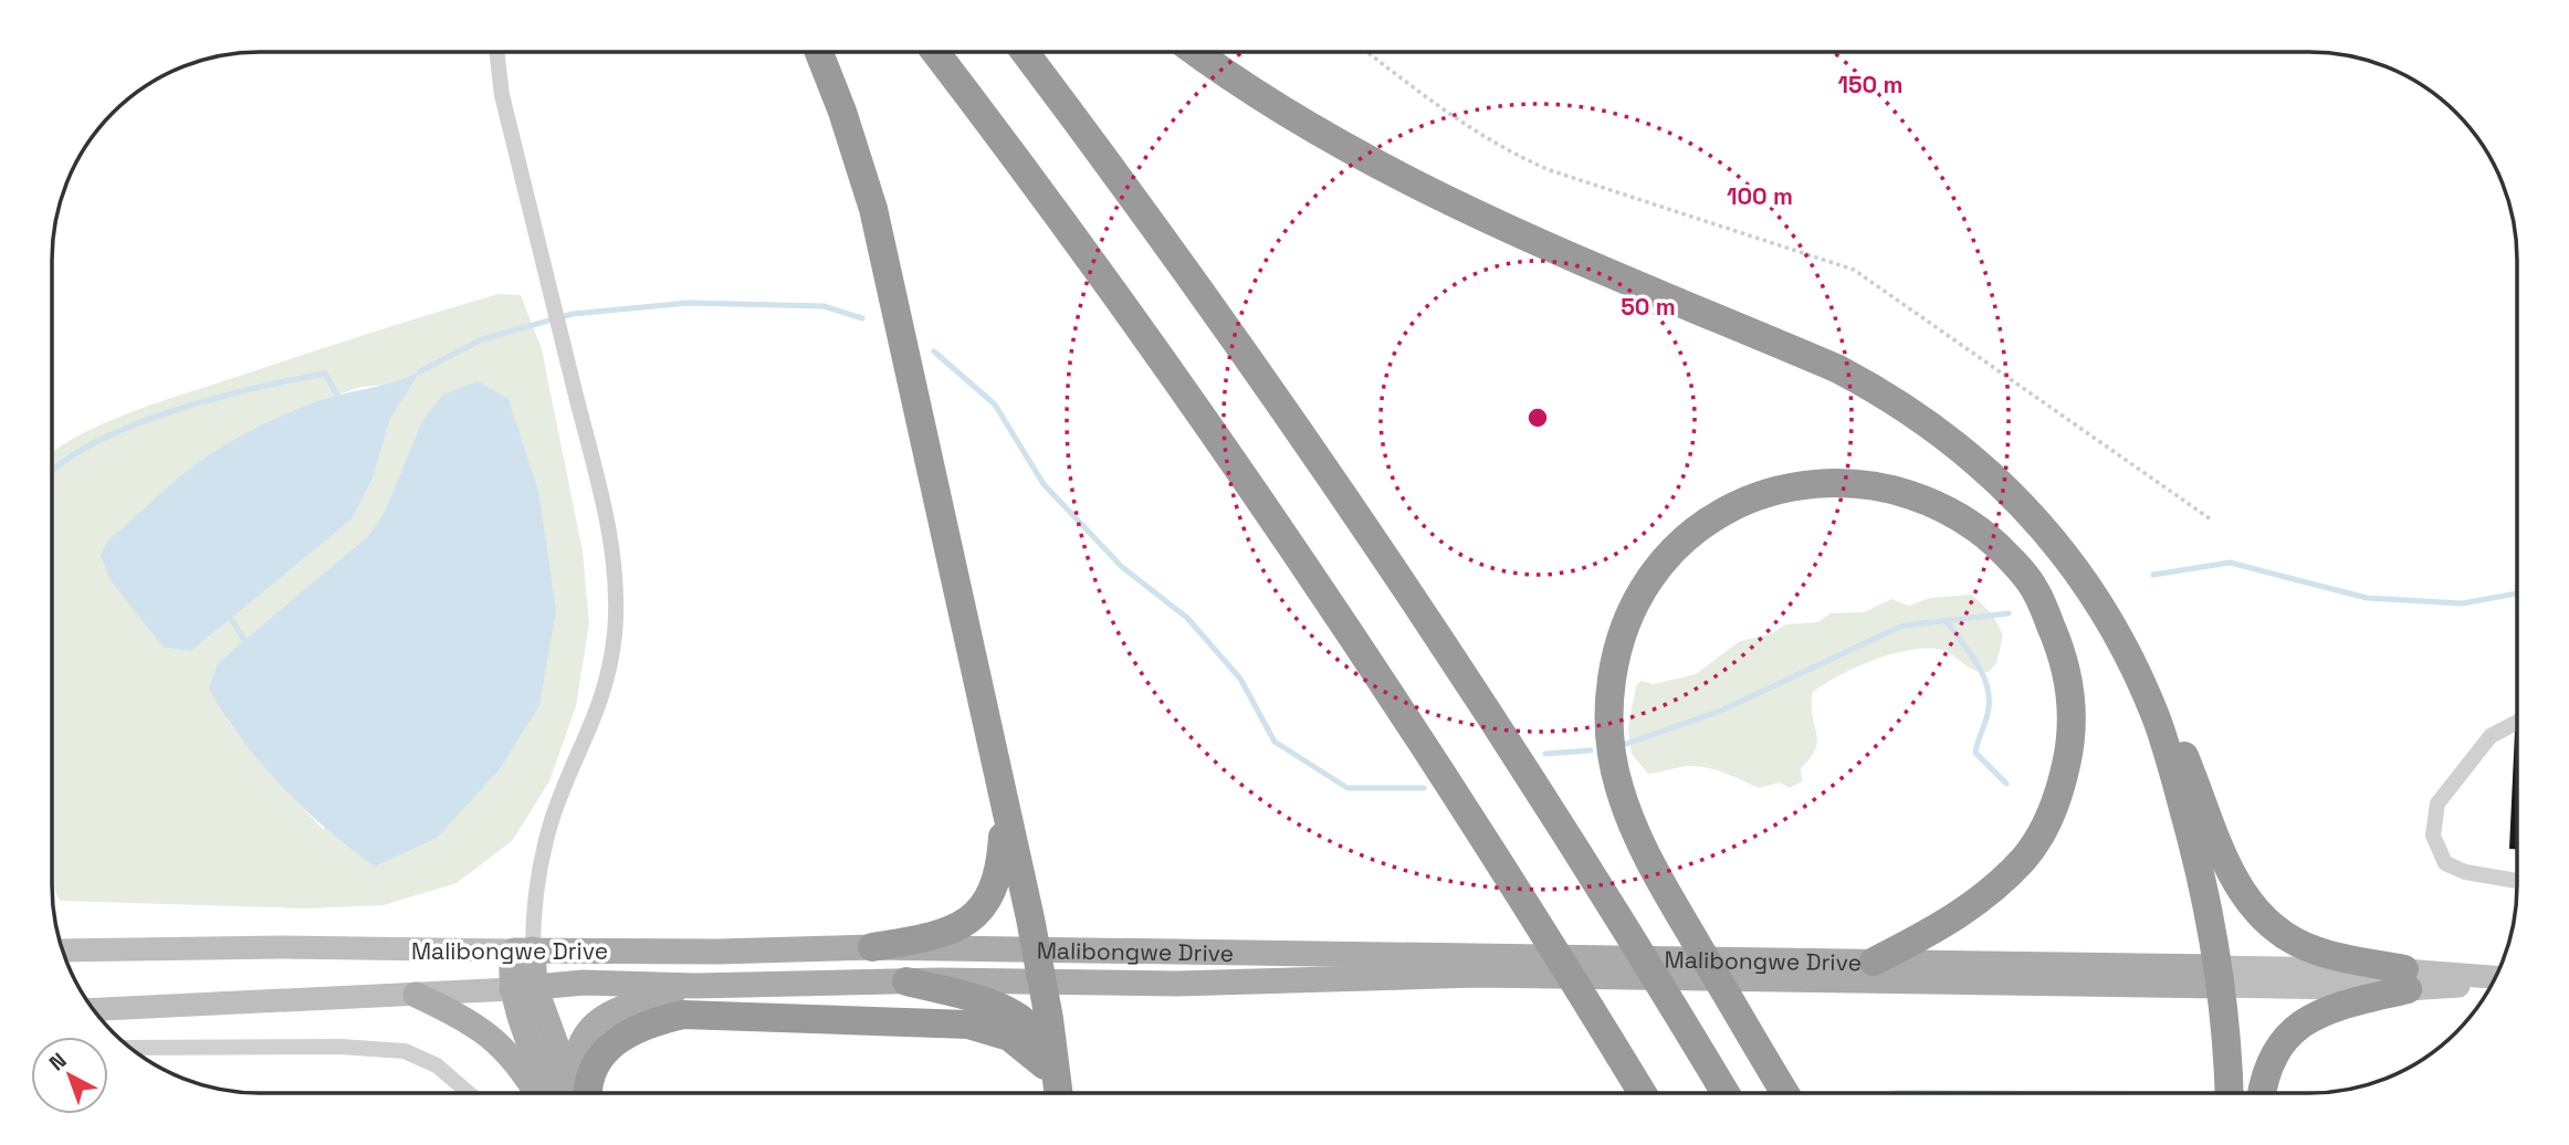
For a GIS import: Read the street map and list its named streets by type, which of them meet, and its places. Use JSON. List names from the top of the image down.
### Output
{
  "streets": {
    "main road": ["Malibongwe Drive"]
  },
  "north": "top left",
  "rings": ["150 m", "100 m", "50 m"]
}
